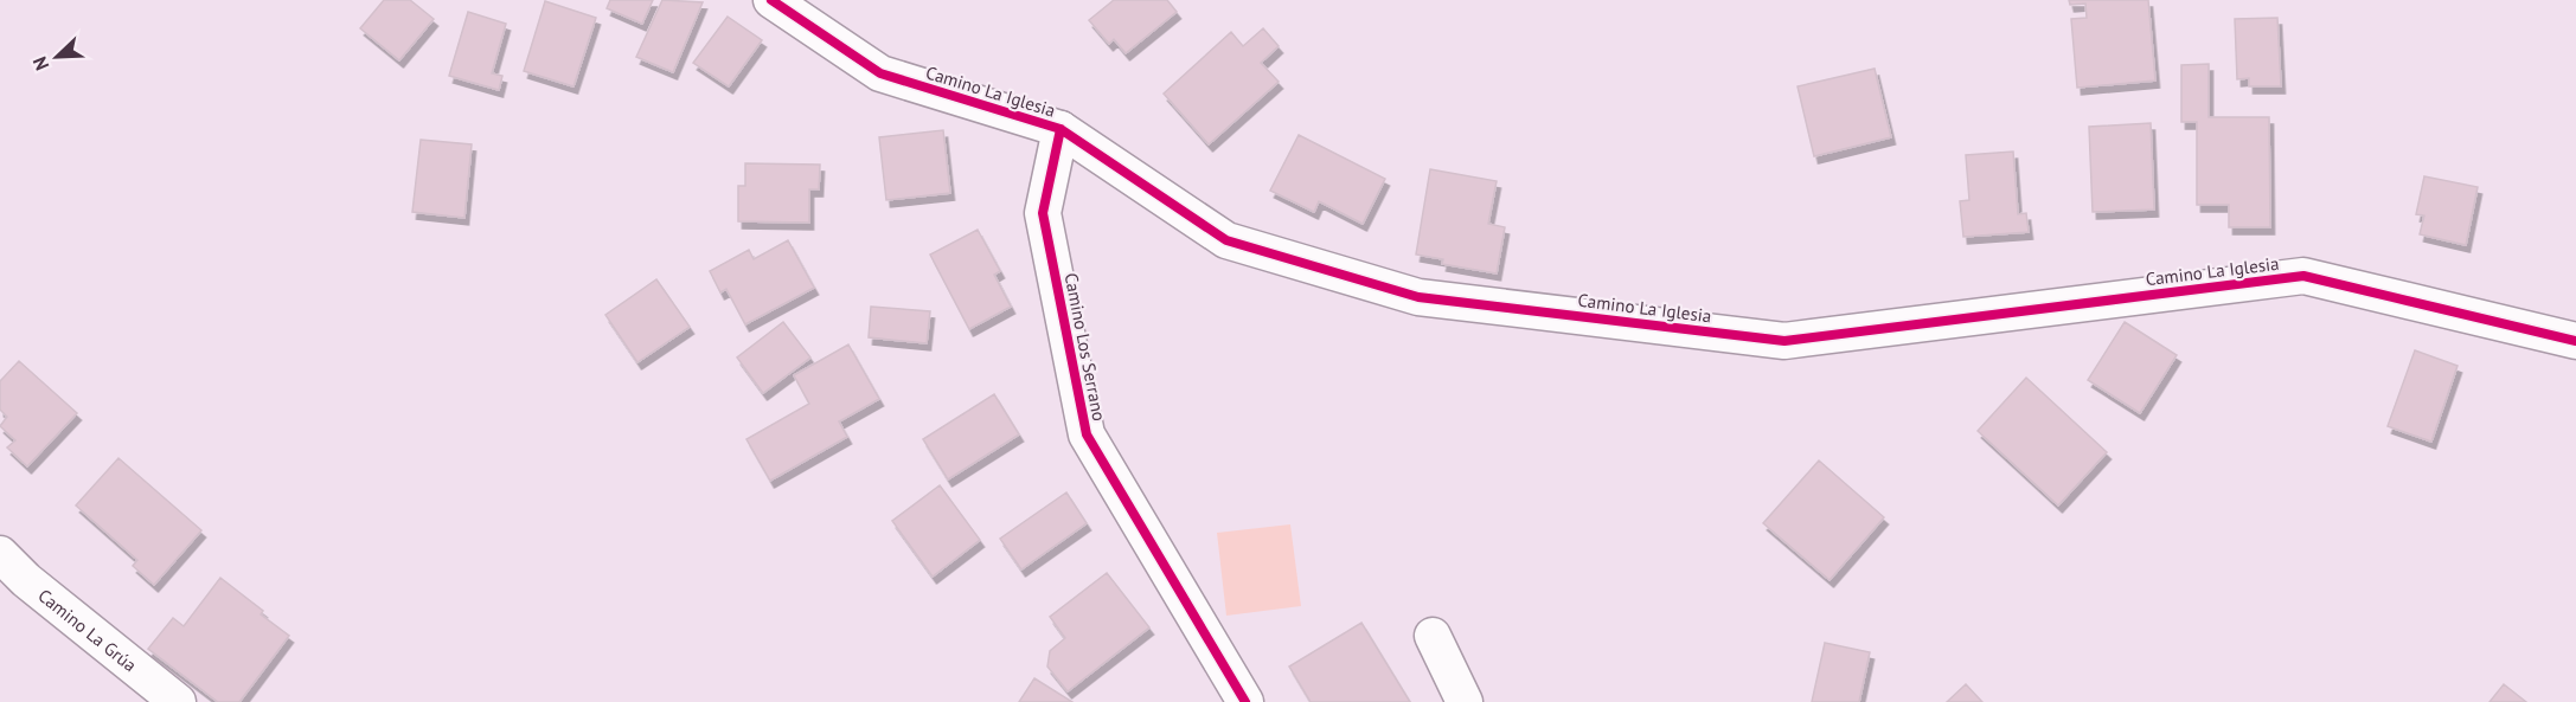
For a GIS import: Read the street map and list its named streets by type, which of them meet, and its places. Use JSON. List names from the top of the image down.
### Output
{
  "streets": {
    "street": ["Camino La Iglesia", "Camino Los Serrano", "Camino La Grúa"]
  },
  "crossings": [
    ["Camino La Iglesia", "Camino Los Serrano"]
  ],
  "north": "bottom left"
}
